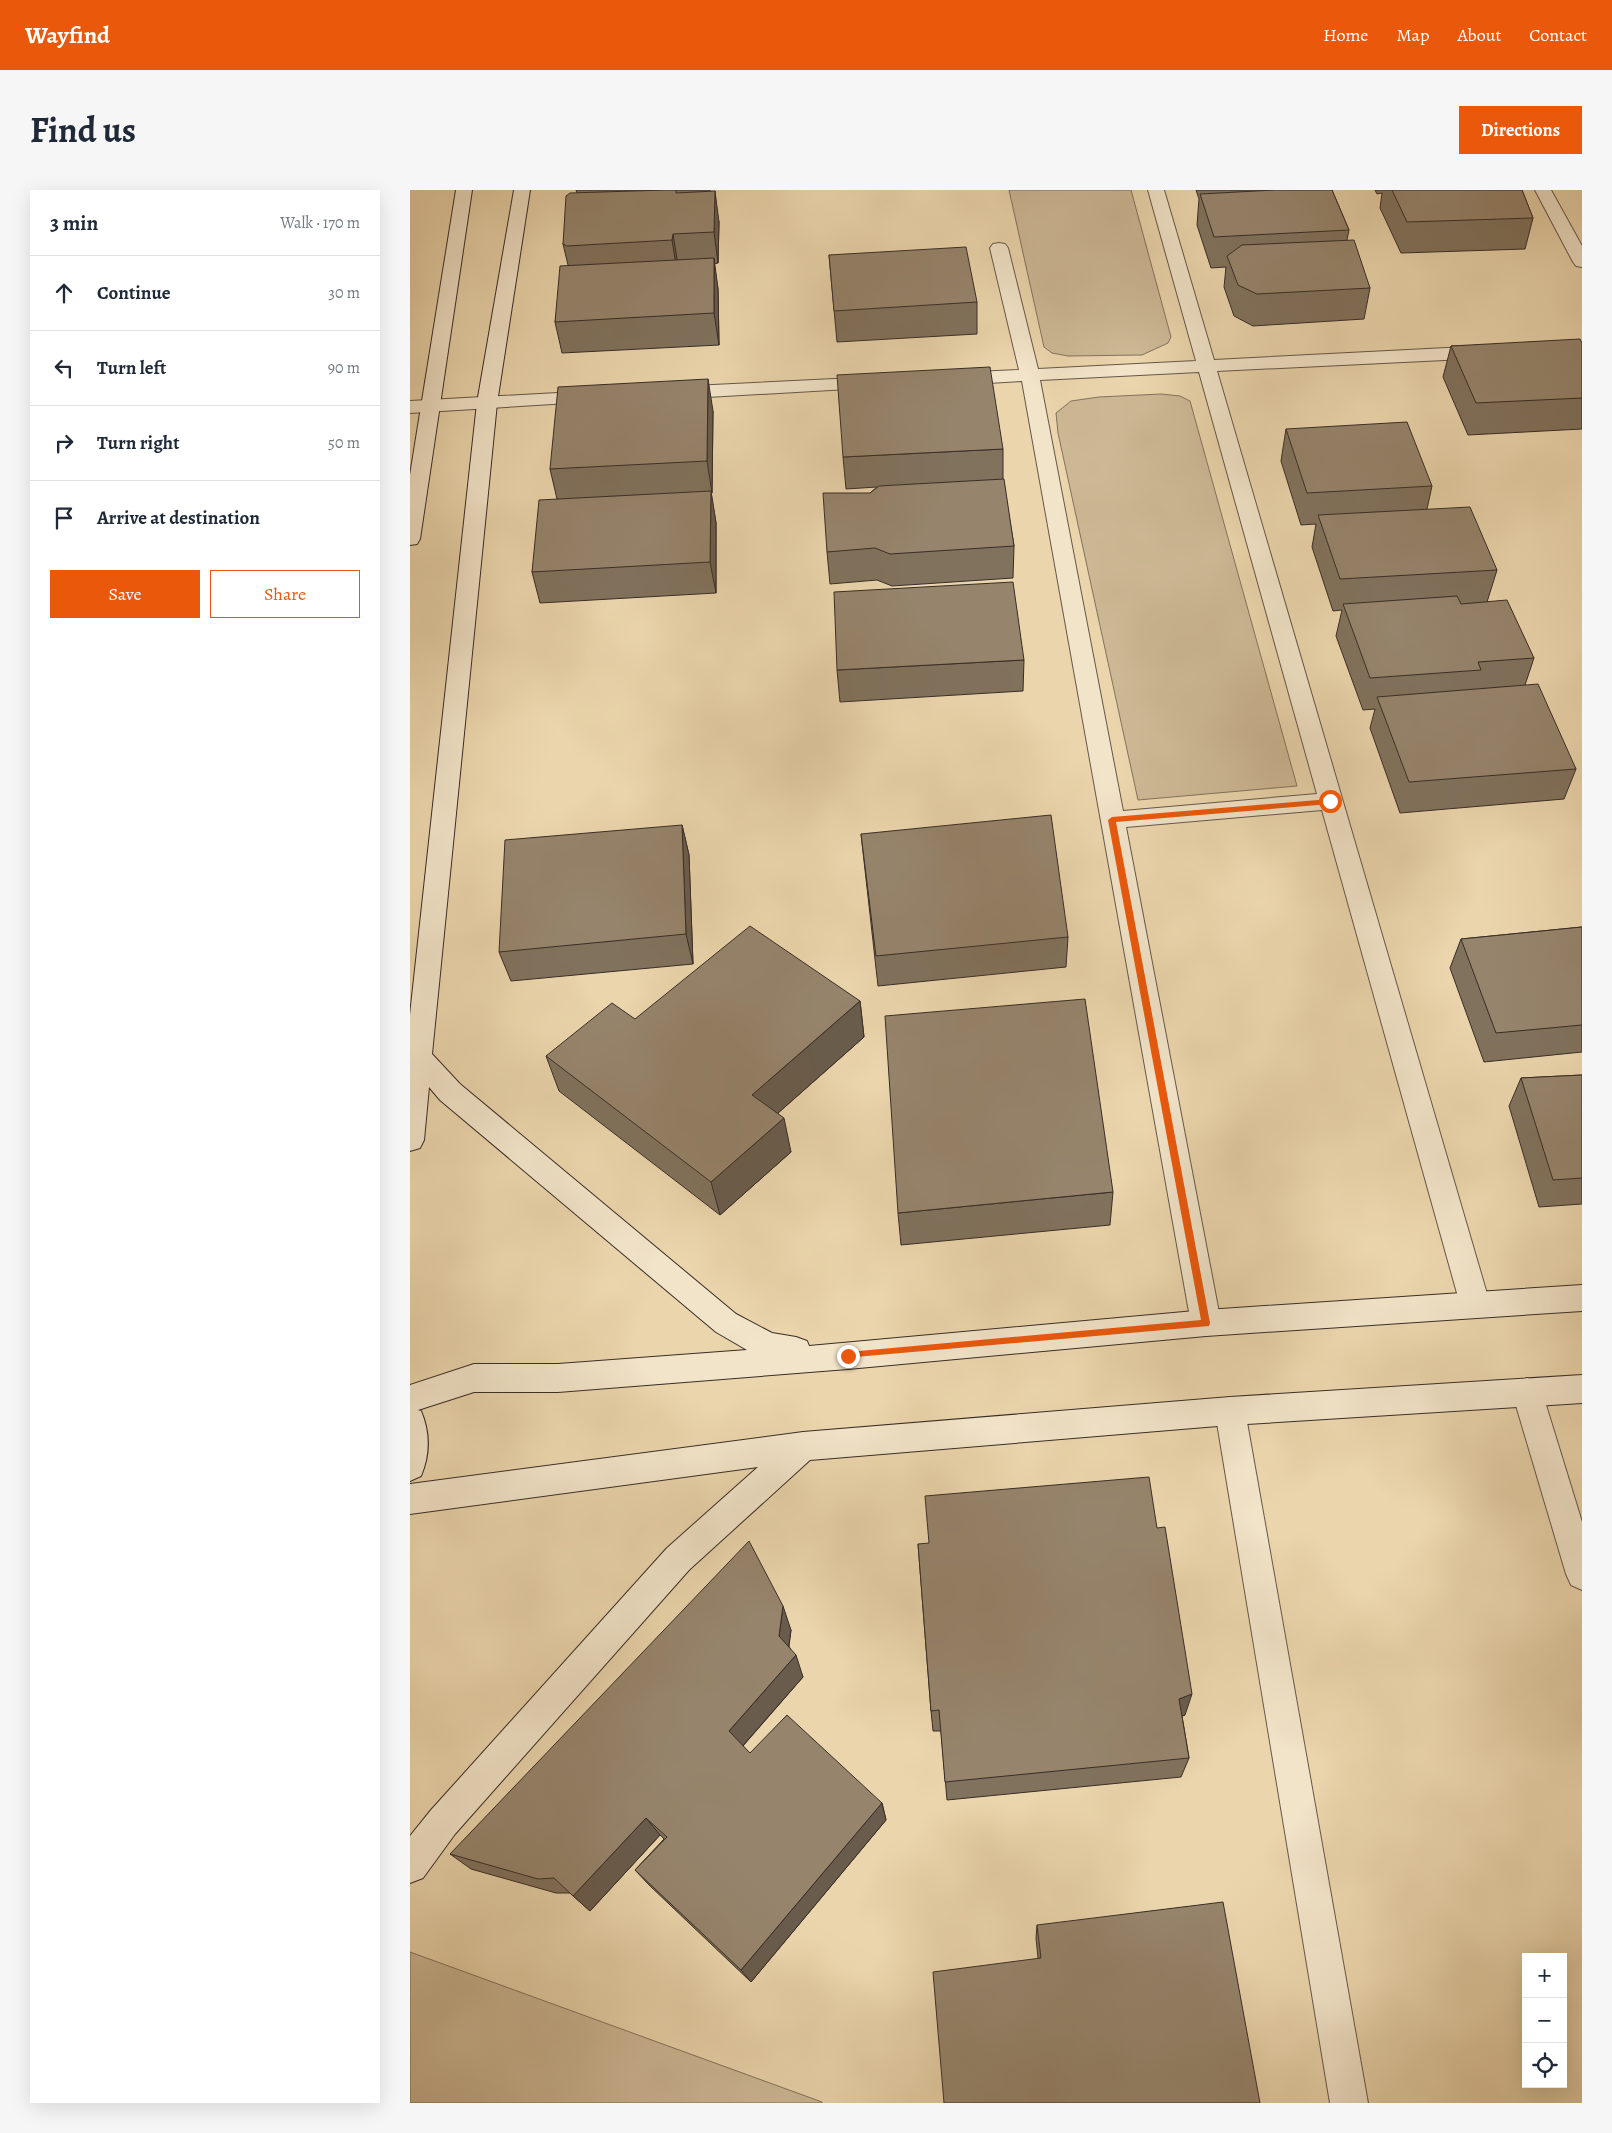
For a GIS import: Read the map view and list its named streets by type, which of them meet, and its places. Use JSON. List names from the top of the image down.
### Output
{
  "page": {
    "header": "Wayfind",
    "nav": [
      "Home",
      "Map",
      "About",
      "Contact"
    ],
    "title": "Find us",
    "buttons": [
      "Directions",
      ["Save", "Share"]
    ],
    "heading": ["3 min", "Walk · 170 m"],
    "list": [
      ["Continue", "30 m"],
      ["Turn left", "90 m"],
      ["Turn right", "50 m"],
      "Arrive at destination"
    ],
    "map_buttons": ["+", "−"]
  }
}
